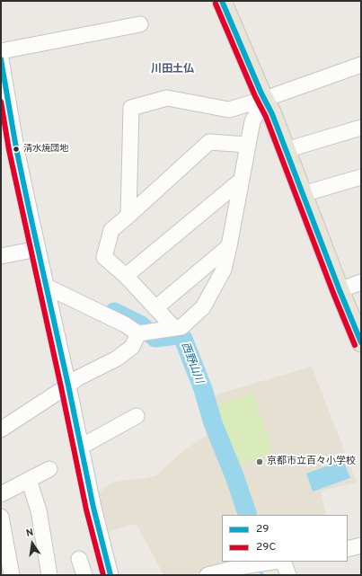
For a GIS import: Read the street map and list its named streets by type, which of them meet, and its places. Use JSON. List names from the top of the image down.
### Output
{
  "districts": ["川田土仏"],
  "water": ["西野山川"],
  "places": ["清水焼団地", "京都市立百々小学校"],
  "lines": ["transit line 29", "transit line 29C"],
  "legend": ["29", "29C"],
  "north": "top"
}
